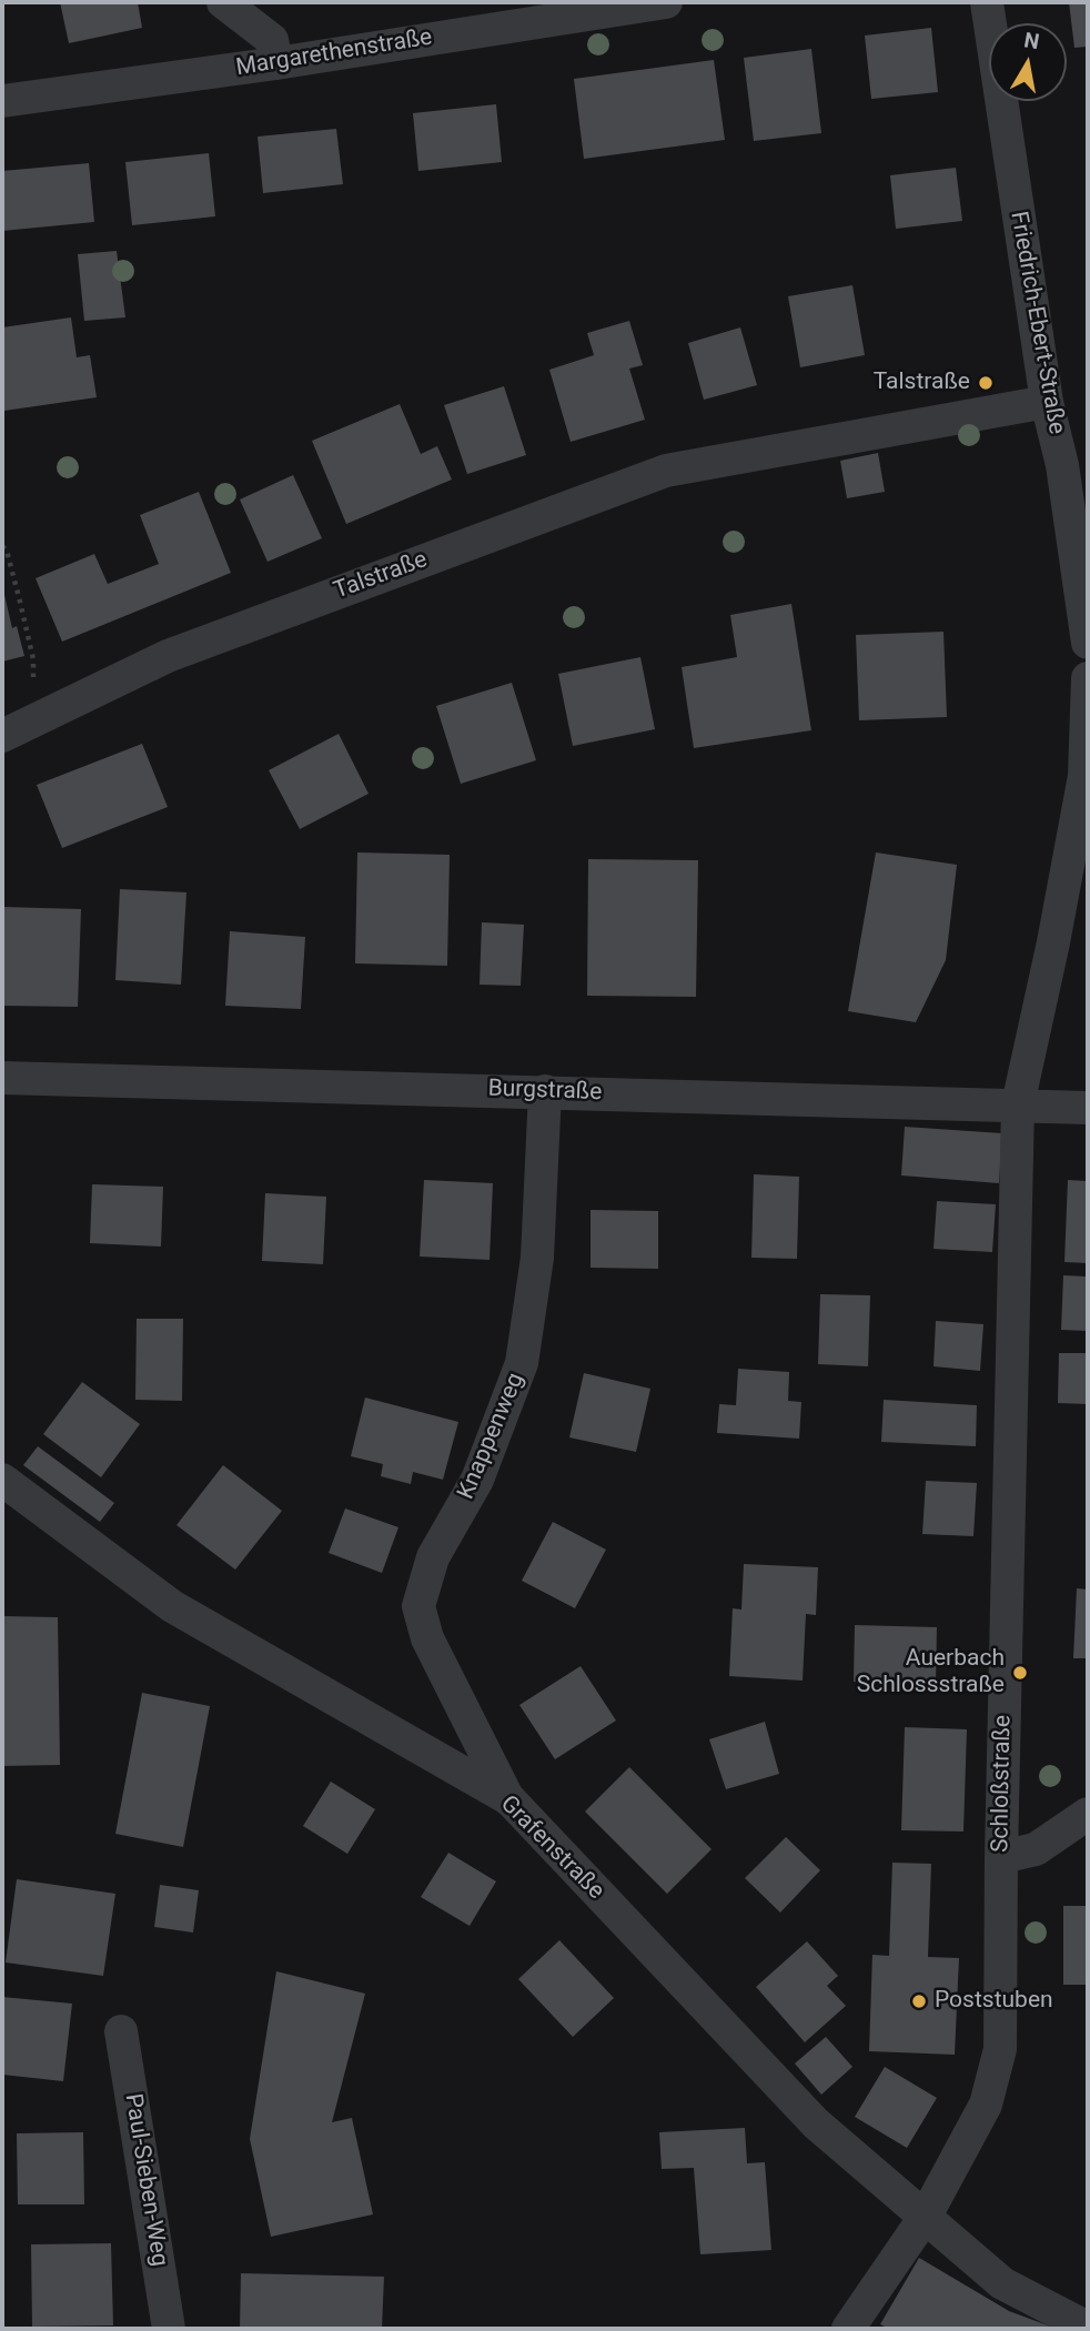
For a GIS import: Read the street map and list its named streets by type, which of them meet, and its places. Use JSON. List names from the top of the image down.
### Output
{
  "streets": {
    "street": [
      "Margarethenstraße",
      "Friedrich-Ebert-Straße",
      "Talstraße",
      "Burgstraße",
      "Knappenweg",
      "Schloßstraße",
      "Grafenstraße",
      "Paul-Sieben-Weg"
    ]
  },
  "crossings": [
    ["Friedrich-Ebert-Straße", "Talstraße"],
    ["Burgstraße", "Knappenweg"],
    ["Burgstraße", "Schloßstraße"],
    ["Knappenweg", "Grafenstraße"],
    ["Schloßstraße", "Grafenstraße"]
  ],
  "places": ["Talstraße", "Auerbach Schlossstraße", "Poststuben"],
  "north": "top"
}
